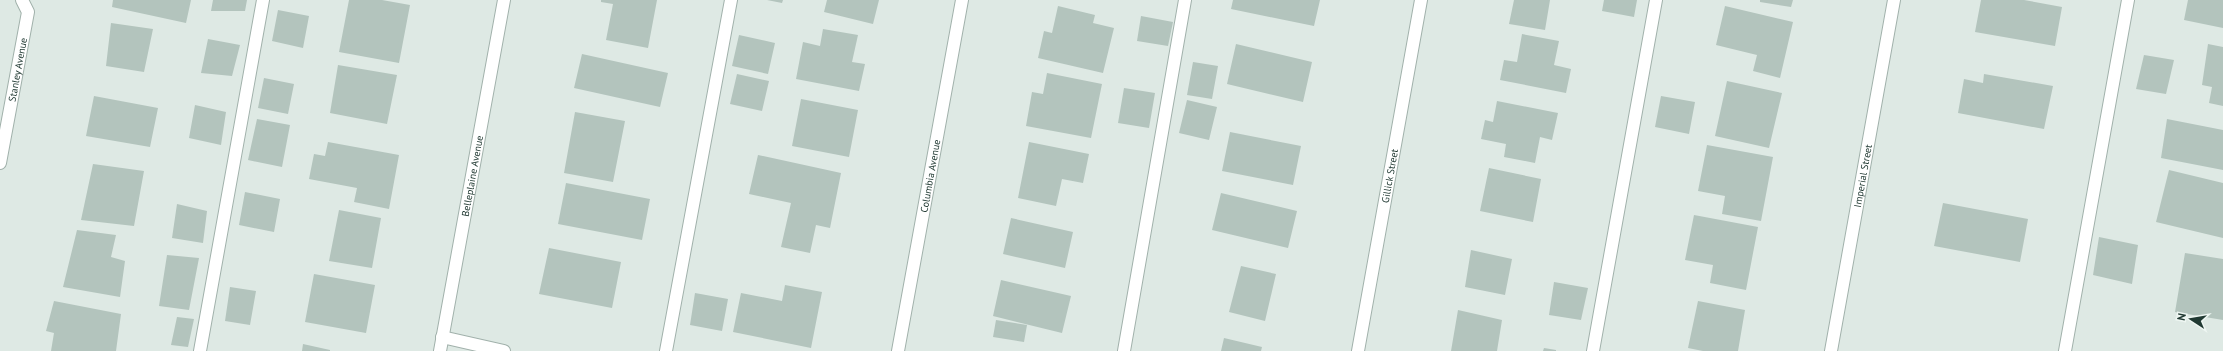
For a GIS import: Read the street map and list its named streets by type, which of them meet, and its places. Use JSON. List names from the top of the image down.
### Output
{
  "streets": {
    "street": [
      "Stanley Avenue",
      "Belleplaine Avenue",
      "Columbia Avenue",
      "Gillick Street",
      "Imperial Street"
    ]
  },
  "north": "left"
}
